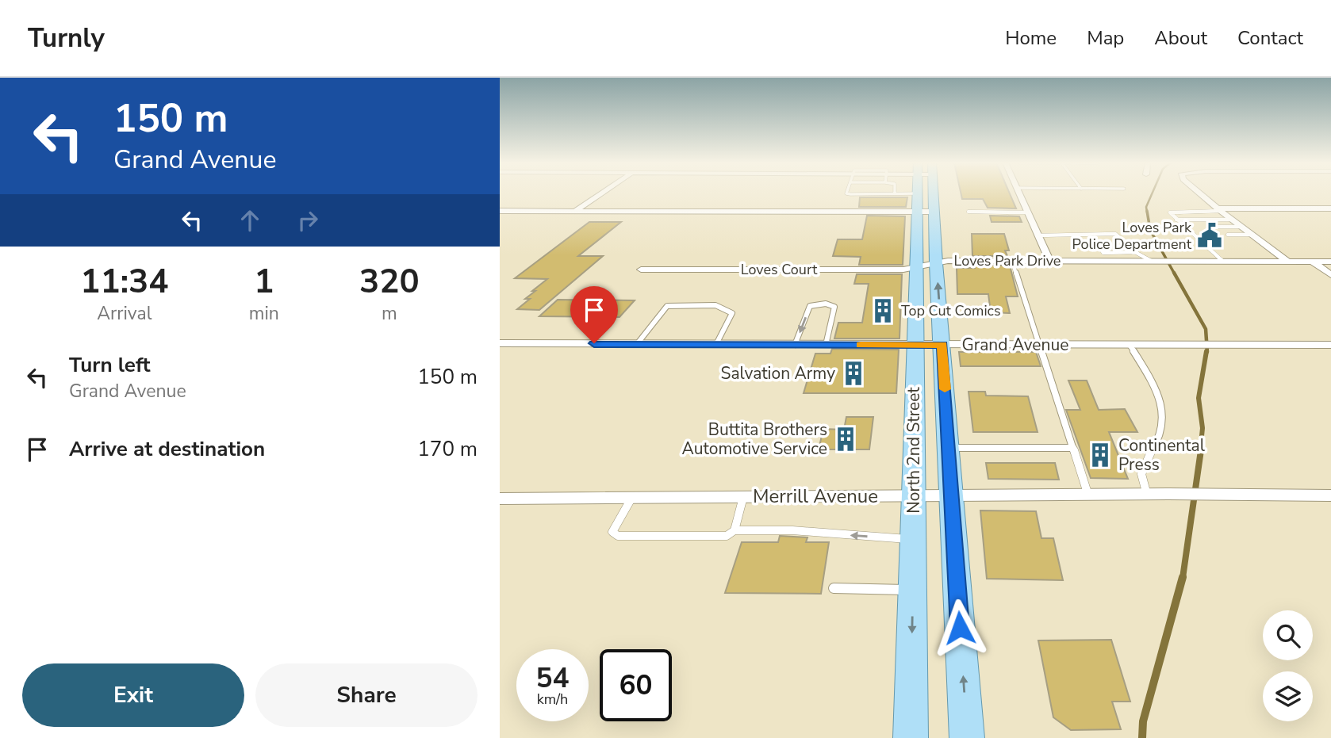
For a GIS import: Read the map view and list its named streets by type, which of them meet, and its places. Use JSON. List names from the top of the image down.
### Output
{
  "streets": {
    "main road": ["North 2nd Street"],
    "street": [
      "Loves Park Drive",
      "Loves Court",
      "Grand Avenue",
      "Merrill Avenue"
    ]
  },
  "crossings": [
    ["Loves Park Drive", "Loves Court"],
    ["Loves Park Drive", "North 2nd Street"],
    ["Loves Court", "North 2nd Street"],
    ["Grand Avenue", "North 2nd Street"],
    ["North 2nd Street", "Merrill Avenue"]
  ],
  "places": {
    "public building": ["Loves Park Police Department"],
    "building": [
      "Top Cut Comics",
      "Salvation Army",
      "Buttita Brothers Automotive Service",
      "Continental Press"
    ]
  },
  "page": {
    "header": "Turnly",
    "nav": [
      "Home",
      "Map",
      "About",
      "Contact"
    ],
    "turn": ["150 m", "Grand Avenue"],
    "eta": [
      "11:34",
      "Arrival",
      "1",
      "min",
      "320",
      "m"
    ],
    "list": [
      {
        "name": "Turn left",
        "note": "Grand Avenue",
        "value": "150 m"
      },
      {
        "name": "Arrive at destination",
        "value": "170 m"
      }
    ],
    "speed": "54 km/h",
    "limit": "60",
    "buttons": ["Exit", "Share"]
  }
}
